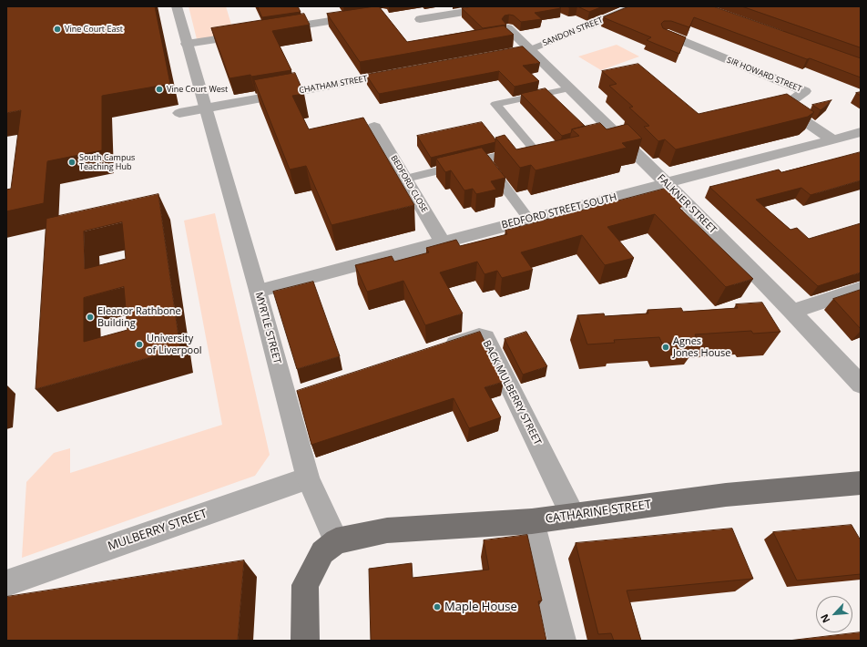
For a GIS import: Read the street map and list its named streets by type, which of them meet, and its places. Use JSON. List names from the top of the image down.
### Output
{
  "streets": {
    "main road": ["CATHARINE STREET"],
    "street": [
      "SANDON STREET",
      "SIR HOWARD STREET",
      "CHATHAM STREET",
      "BEDFORD CLOSE",
      "FALKNER STREET",
      "BEDFORD STREET SOUTH",
      "MYRTLE STREET",
      "BACK MULBERRY STREET",
      "MULBERRY STREET"
    ]
  },
  "crossings": [
    ["SANDON STREET", "FALKNER STREET"],
    ["SIR HOWARD STREET", "BEDFORD STREET SOUTH"],
    ["CHATHAM STREET", "MYRTLE STREET"],
    ["BEDFORD CLOSE", "BEDFORD STREET SOUTH"],
    ["FALKNER STREET", "BEDFORD STREET SOUTH"],
    ["BEDFORD STREET SOUTH", "MYRTLE STREET"],
    ["MYRTLE STREET", "CATHARINE STREET"],
    ["MYRTLE STREET", "MULBERRY STREET"],
    ["BACK MULBERRY STREET", "CATHARINE STREET"]
  ],
  "places": [
    "Vine Court East",
    "Vine Court West",
    "South Campus Teaching Hub",
    "Eleanor Rathbone Building",
    "University of Liverpool",
    "Agnes Jones House",
    "Maple House"
  ],
  "north": "bottom left"
}
